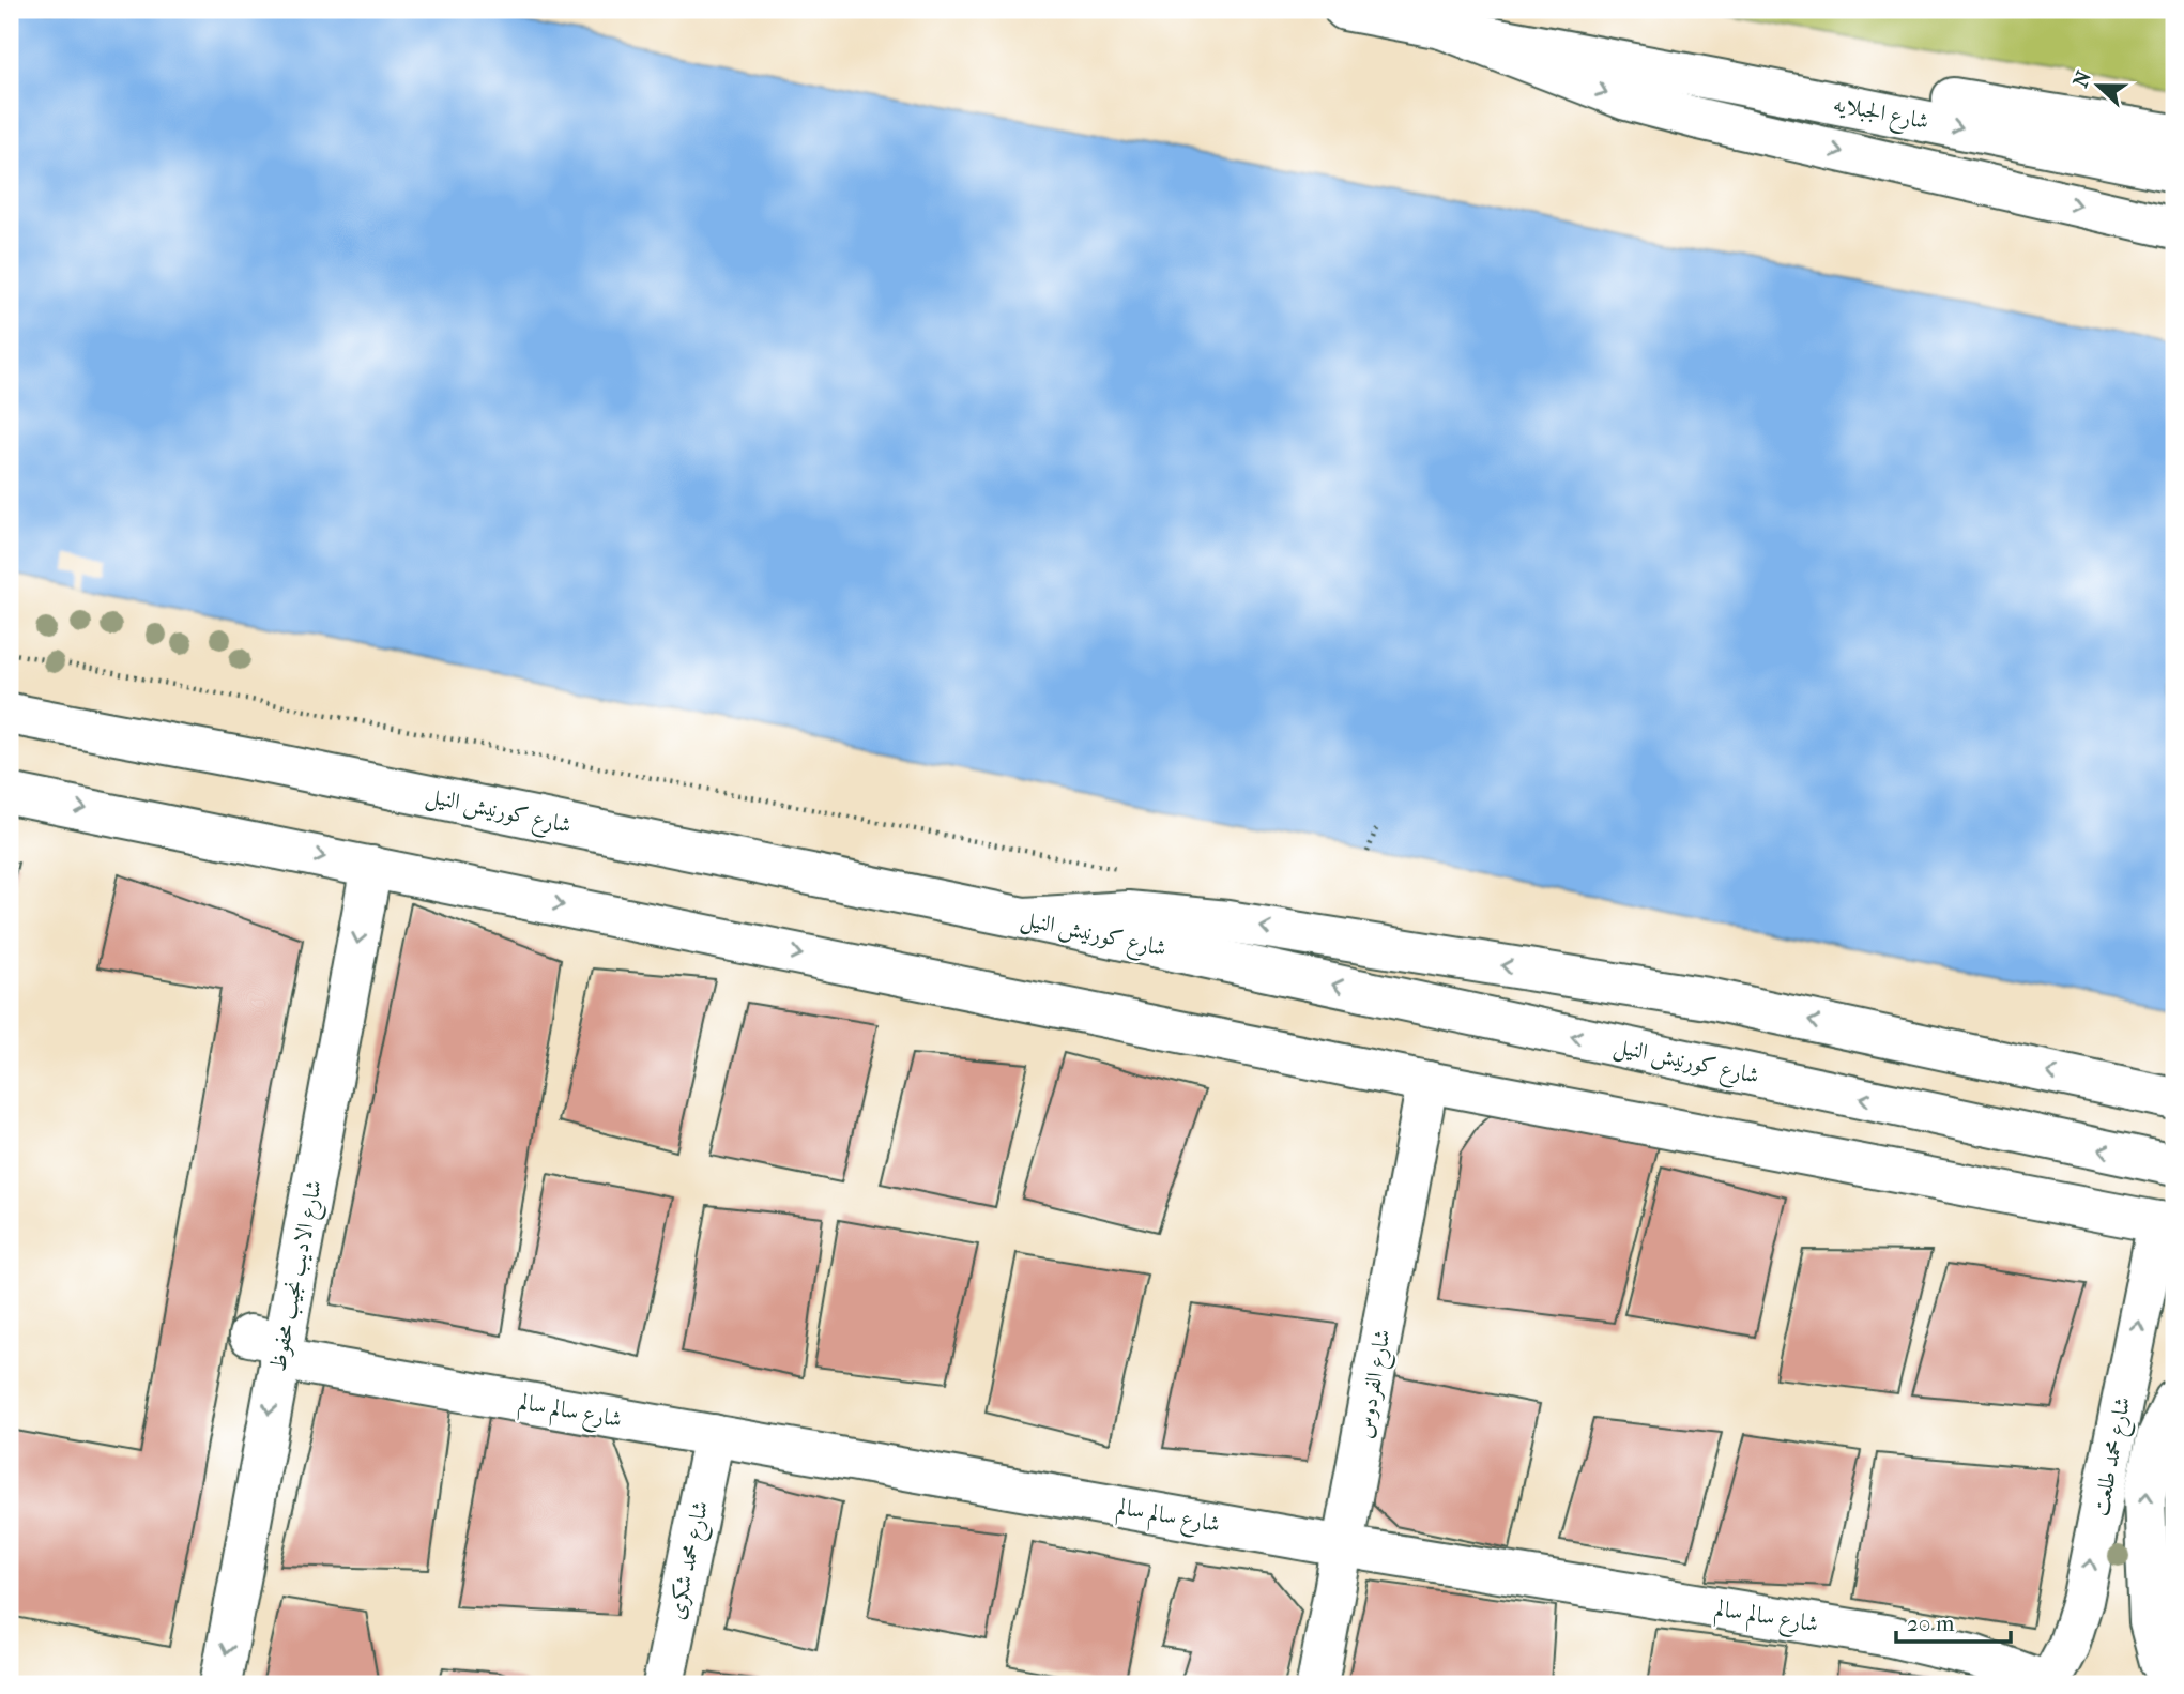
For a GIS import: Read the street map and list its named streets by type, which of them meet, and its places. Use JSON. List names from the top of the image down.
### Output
{
  "streets": {
    "main road": [
      "شارع الجبلايه",
      "شارع كورنيش النيل",
      "شارع الاديب نجيب محفوظ",
      "شارع الفردوس",
      "شارع سالم سالم",
      "شارع محمد طلعت",
      "شارع محمد شكرى"
    ]
  },
  "crossings": [
    ["شارع الاديب نجيب محفوظ", "شارع سالم سالم"],
    ["شارع الفردوس", "شارع سالم سالم"],
    ["شارع سالم سالم", "شارع محمد طلعت"],
    ["شارع سالم سالم", "شارع محمد شكرى"]
  ],
  "one_way": ["شارع الاديب نجيب محفوظ"],
  "scale_bar": "20 m",
  "north": "left"
}
